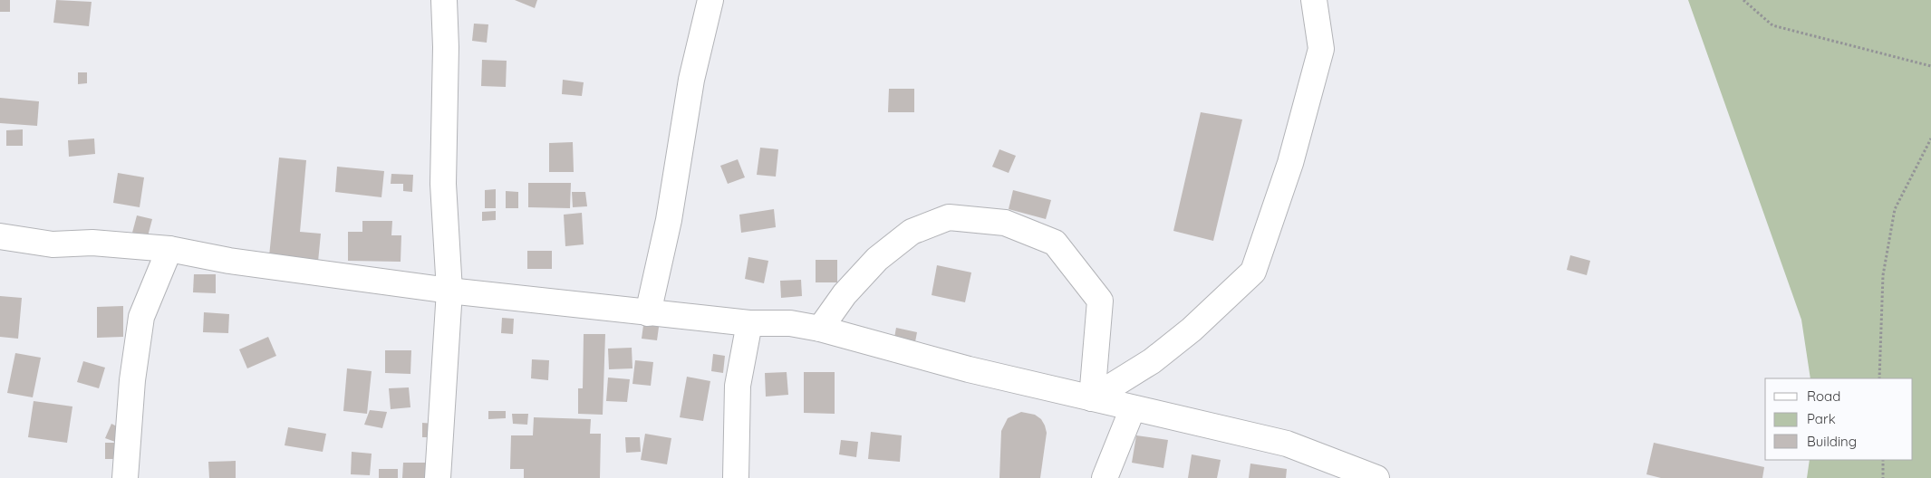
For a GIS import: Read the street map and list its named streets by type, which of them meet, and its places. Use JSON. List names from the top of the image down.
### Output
{
  "legend": ["Road", "Park", "Building"]
}
